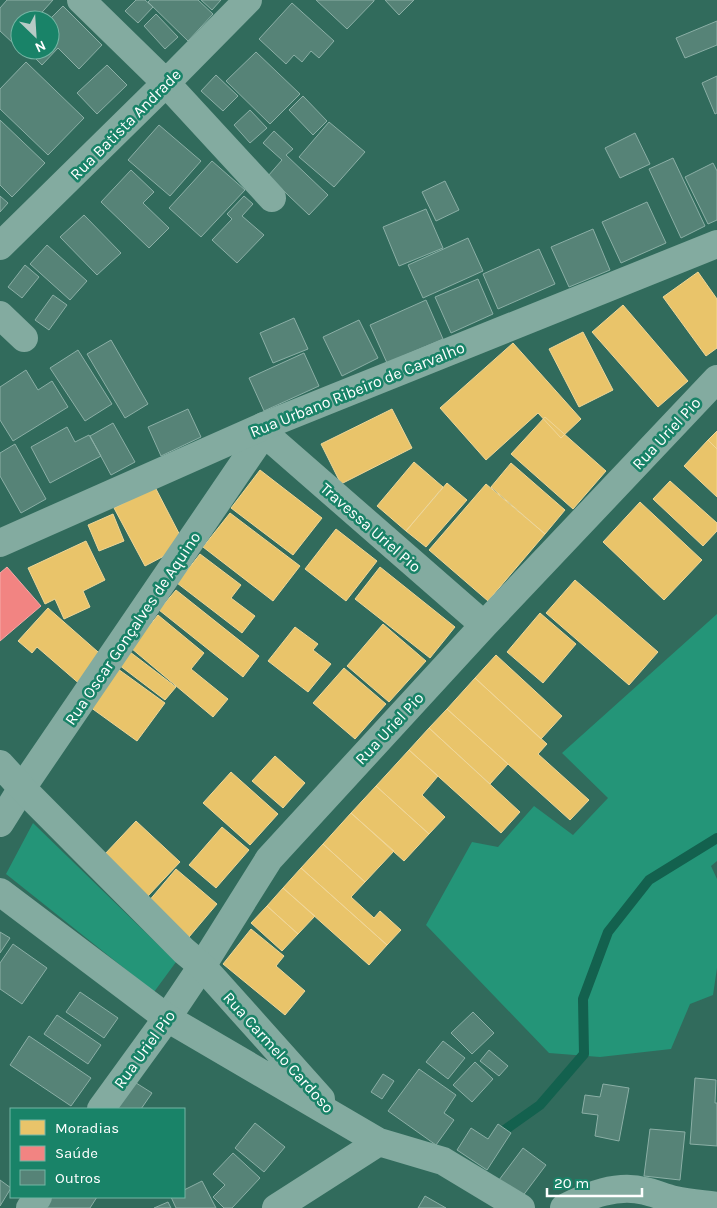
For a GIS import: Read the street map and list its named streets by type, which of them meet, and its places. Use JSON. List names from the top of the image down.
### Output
{
  "streets": {
    "street": [
      "Rua Batista Andrade",
      "Rua Urbano Ribeiro de Carvalho",
      "Rua Uriel Pio",
      "Travessa Uriel Pio",
      "Rua Oscar Gonçalves de Aquino",
      "Rua Carmelo Cardoso"
    ]
  },
  "crossings": [
    ["Rua Urbano Ribeiro de Carvalho", "Travessa Uriel Pio"],
    ["Rua Urbano Ribeiro de Carvalho", "Rua Oscar Gonçalves de Aquino"],
    ["Rua Uriel Pio", "Travessa Uriel Pio"],
    ["Rua Uriel Pio", "Rua Carmelo Cardoso"],
    ["Travessa Uriel Pio", "Rua Oscar Gonçalves de Aquino"],
    ["Rua Oscar Gonçalves de Aquino", "Rua Carmelo Cardoso"]
  ],
  "legend": ["Moradias", "Saúde", "Outros"],
  "scale_bar": "20 m",
  "north": "bottom right"
}
